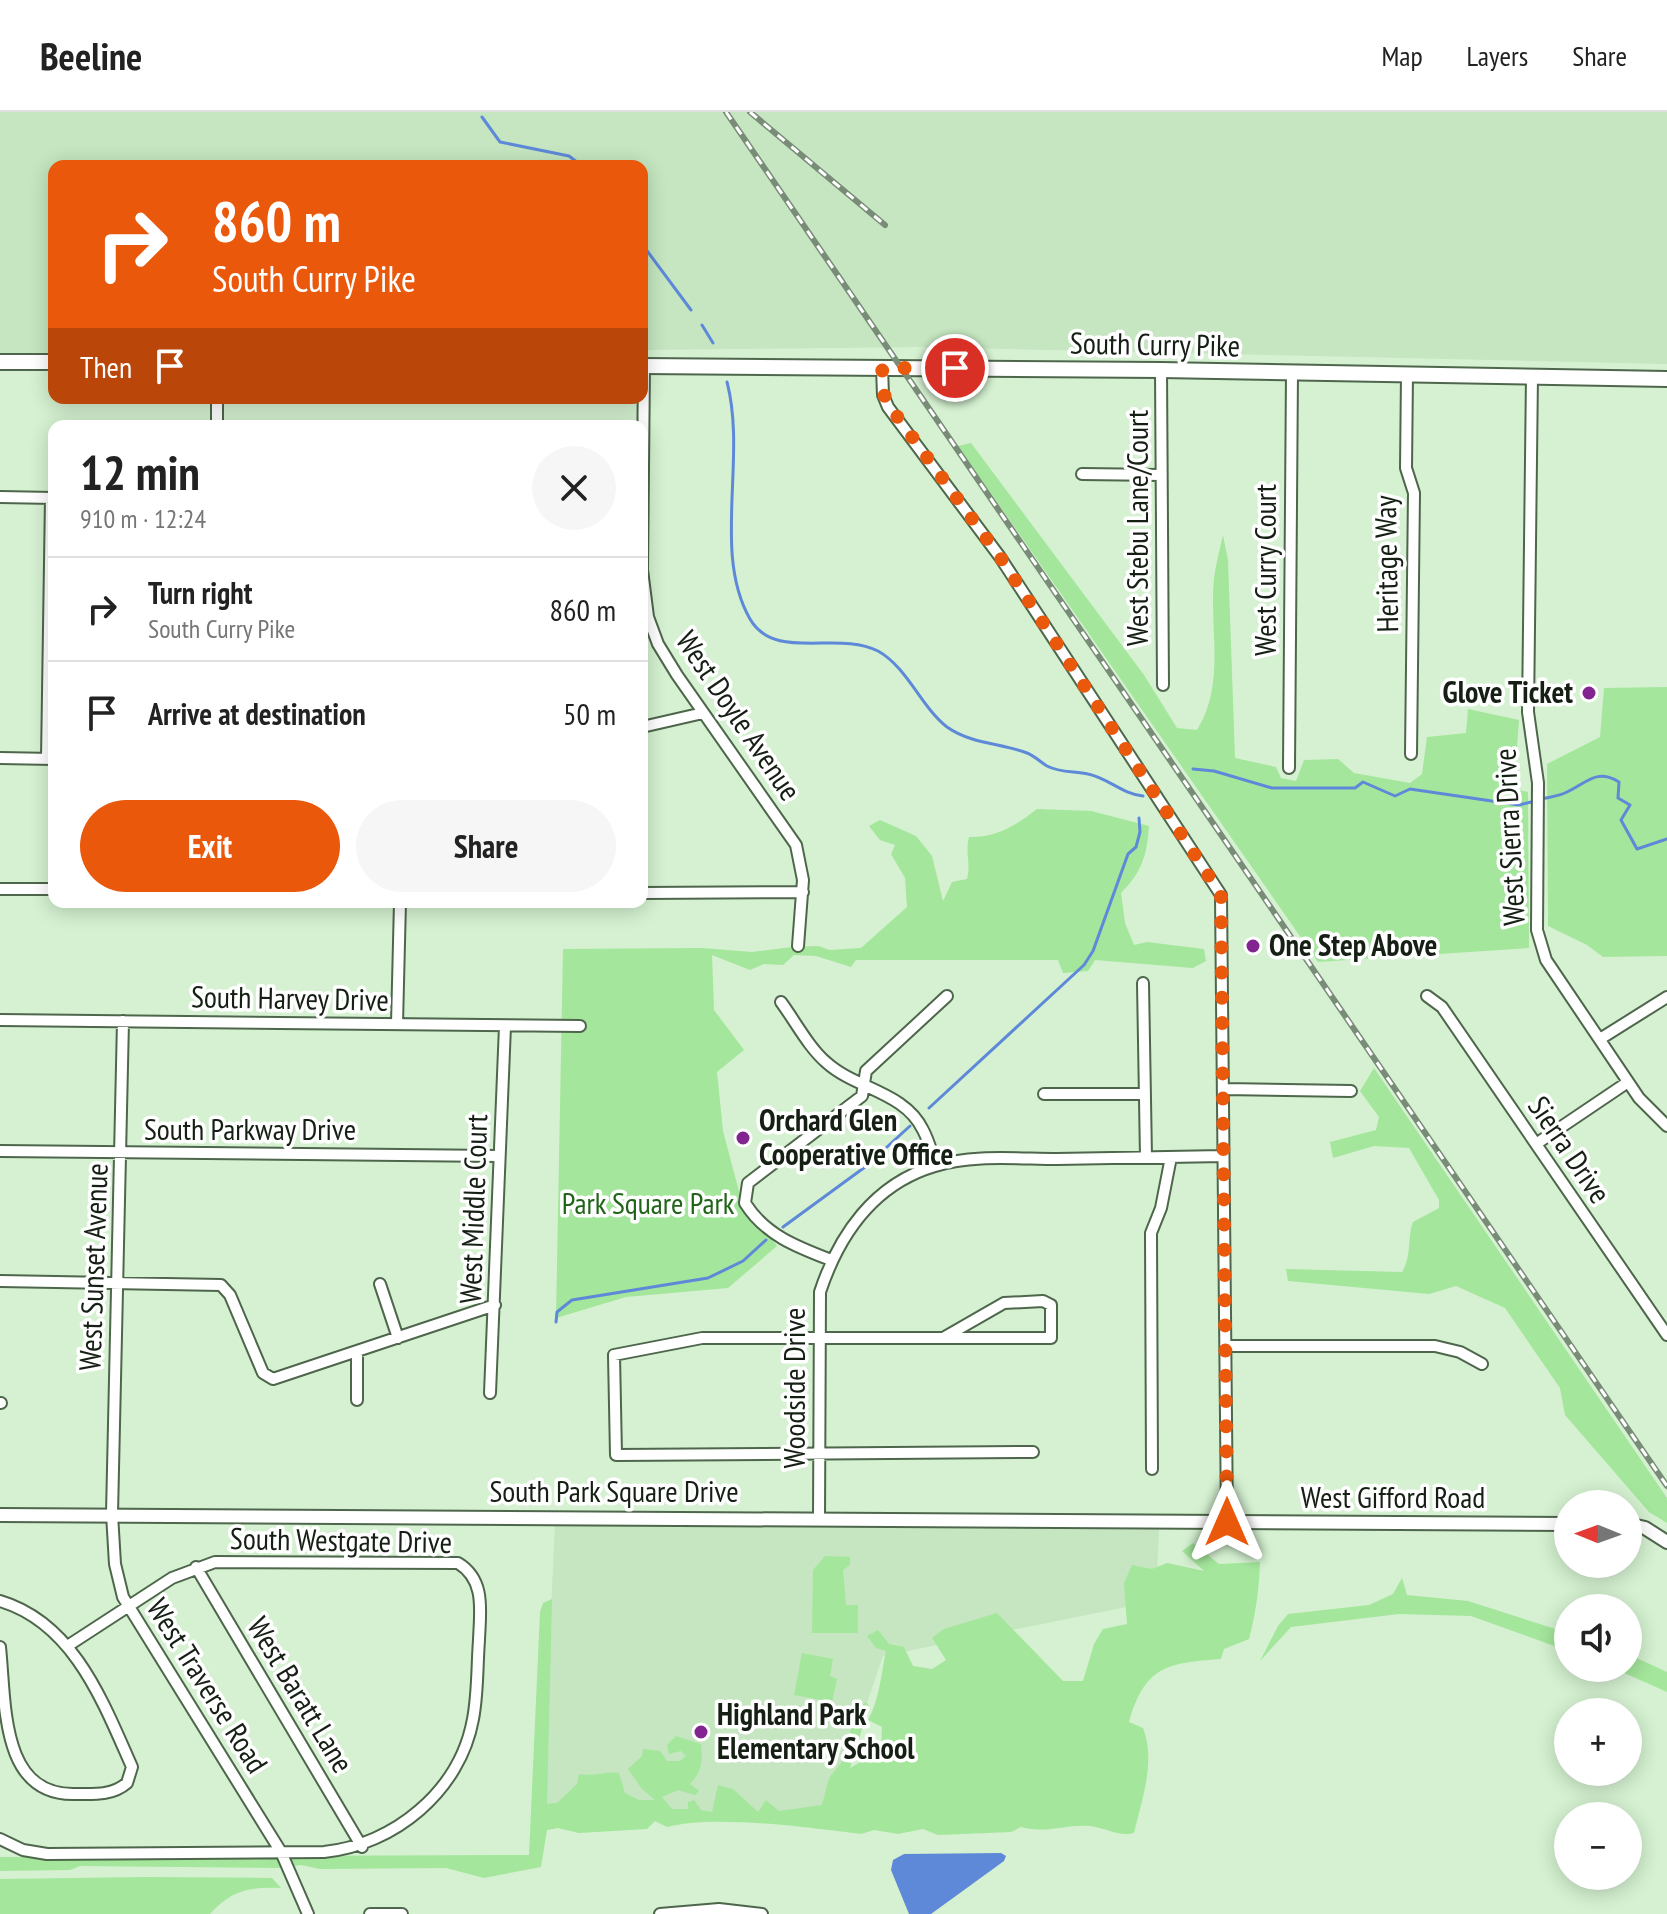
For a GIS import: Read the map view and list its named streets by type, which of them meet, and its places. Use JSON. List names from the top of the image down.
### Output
{
  "streets": {
    "main road": ["South Curry Pike"],
    "street": [
      "West Stebu Lane/Court",
      "Heritage Way",
      "West Curry Court",
      "West Doyle Avenue",
      "West Sierra Drive",
      "South Harvey Drive",
      "South Parkway Drive",
      "Sierra Drive",
      "West Middle Court",
      "West Sunset Avenue",
      "Woodside Drive",
      "South Park Square Drive",
      "West Gifford Road",
      "South Westgate Drive",
      "West Traverse Road",
      "West Baratt Lane"
    ]
  },
  "crossings": [
    ["South Curry Pike", "West Stebu Lane/Court"],
    ["South Curry Pike", "Heritage Way"],
    ["South Curry Pike", "West Curry Court"],
    ["South Curry Pike", "West Sierra Drive"],
    ["South Harvey Drive", "West Middle Court"],
    ["South Harvey Drive", "West Sunset Avenue"],
    ["South Parkway Drive", "West Middle Court"],
    ["South Parkway Drive", "West Sunset Avenue"],
    ["West Sunset Avenue", "South Park Square Drive"],
    ["West Sunset Avenue", "West Traverse Road"],
    ["Woodside Drive", "South Park Square Drive"],
    ["South Park Square Drive", "West Gifford Road"],
    ["South Park Square Drive", "West Traverse Road"],
    ["South Westgate Drive", "West Traverse Road"],
    ["South Westgate Drive", "West Baratt Lane"]
  ],
  "parks": ["Park Square Park"],
  "places": [
    "Glove Ticket",
    "One Step Above",
    "Orchard Glen Cooperative Office",
    "Highland Park Elementary School"
  ],
  "north": "left",
  "page": {
    "header": "Beeline",
    "nav": ["Map", "Layers", "Share"],
    "turn": ["860 m", "South Curry Pike"],
    "then": "Then",
    "heading": ["12 min", "910 m · 12:24"],
    "list": [
      {
        "name": "Turn right",
        "note": "South Curry Pike",
        "value": "860 m"
      },
      {
        "name": "Arrive at destination",
        "value": "50 m"
      }
    ],
    "buttons": ["Exit", "Share"],
    "map_buttons": ["+", "−"]
  }
}
